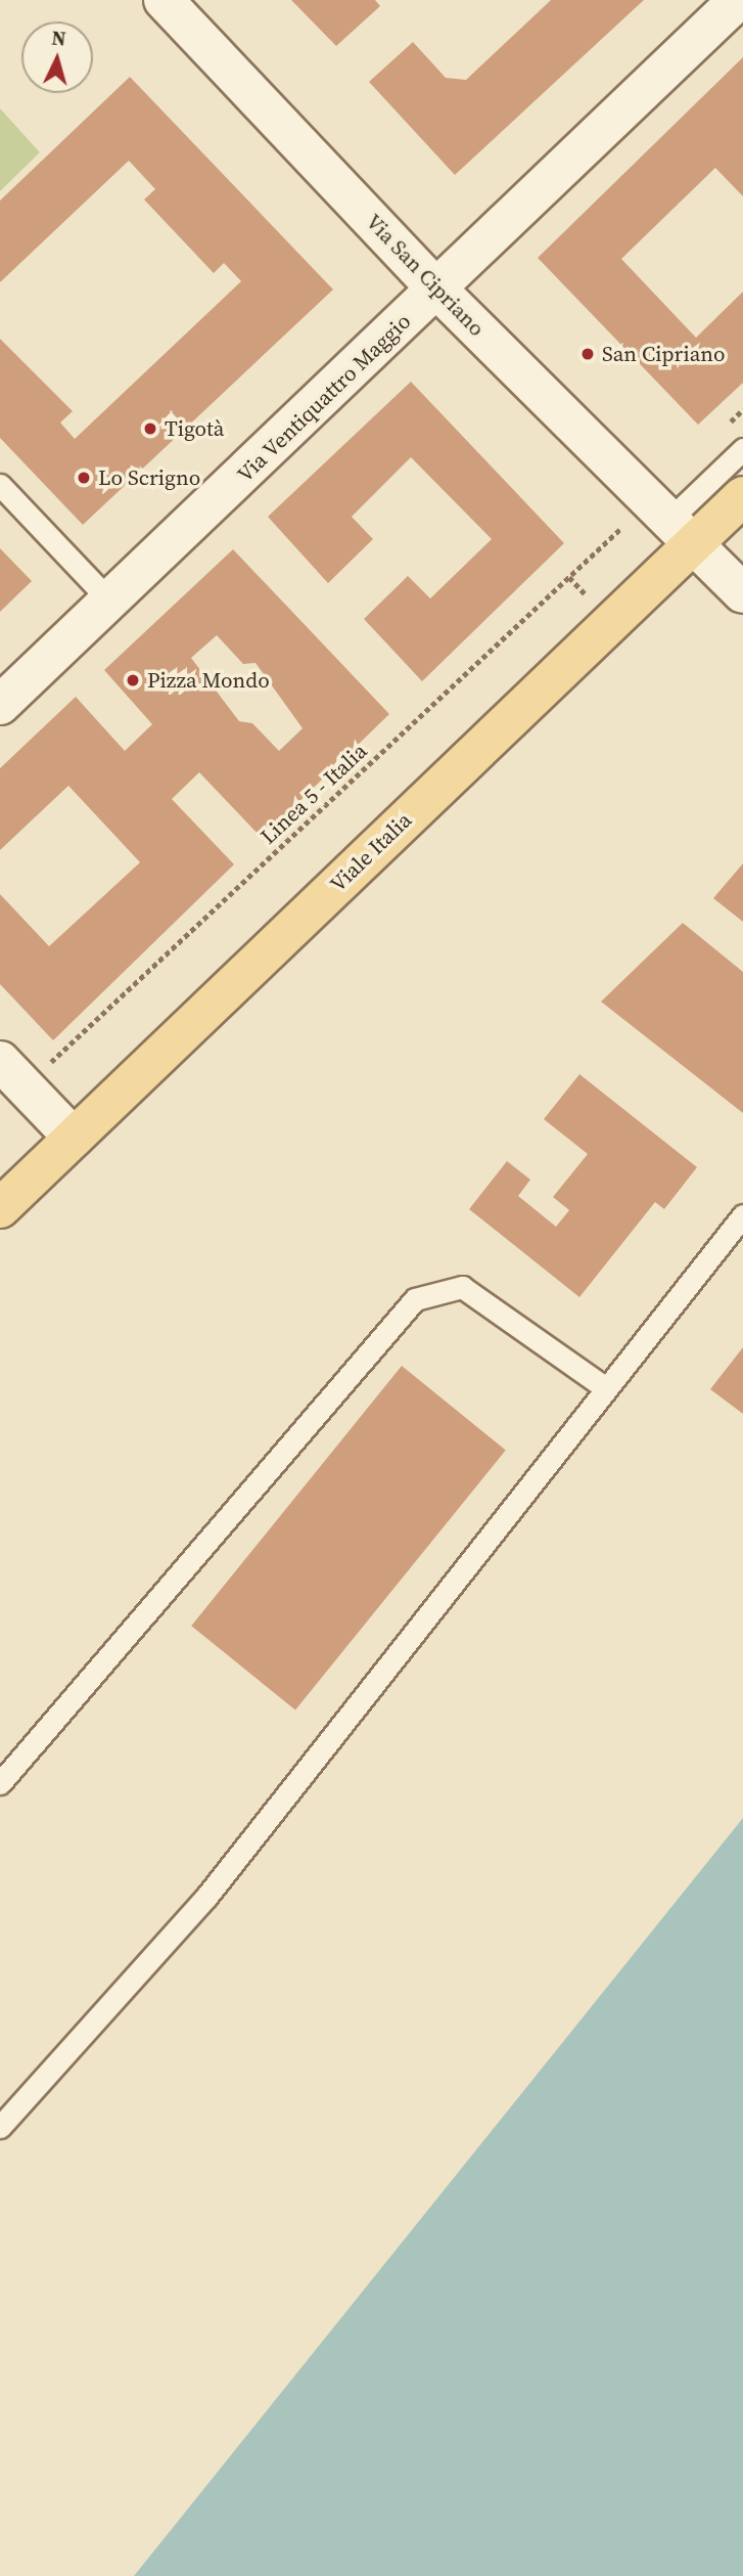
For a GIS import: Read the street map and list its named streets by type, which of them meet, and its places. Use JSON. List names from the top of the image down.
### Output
{
  "streets": {
    "main road": ["Viale Italia"],
    "street": ["Via San Cipriano", "Via Ventiquattro Maggio"],
    "path": ["Linea 5 - Italia"]
  },
  "crossings": [
    ["Via San Cipriano", "Via Ventiquattro Maggio"],
    ["Via San Cipriano", "Linea 5 - Italia"],
    ["Via San Cipriano", "Viale Italia"],
    ["Linea 5 - Italia", "Viale Italia"]
  ],
  "places": [
    "San Cipriano",
    "Tigotà",
    "Lo Scrigno",
    "Pizza Mondo"
  ],
  "north": "top"
}
